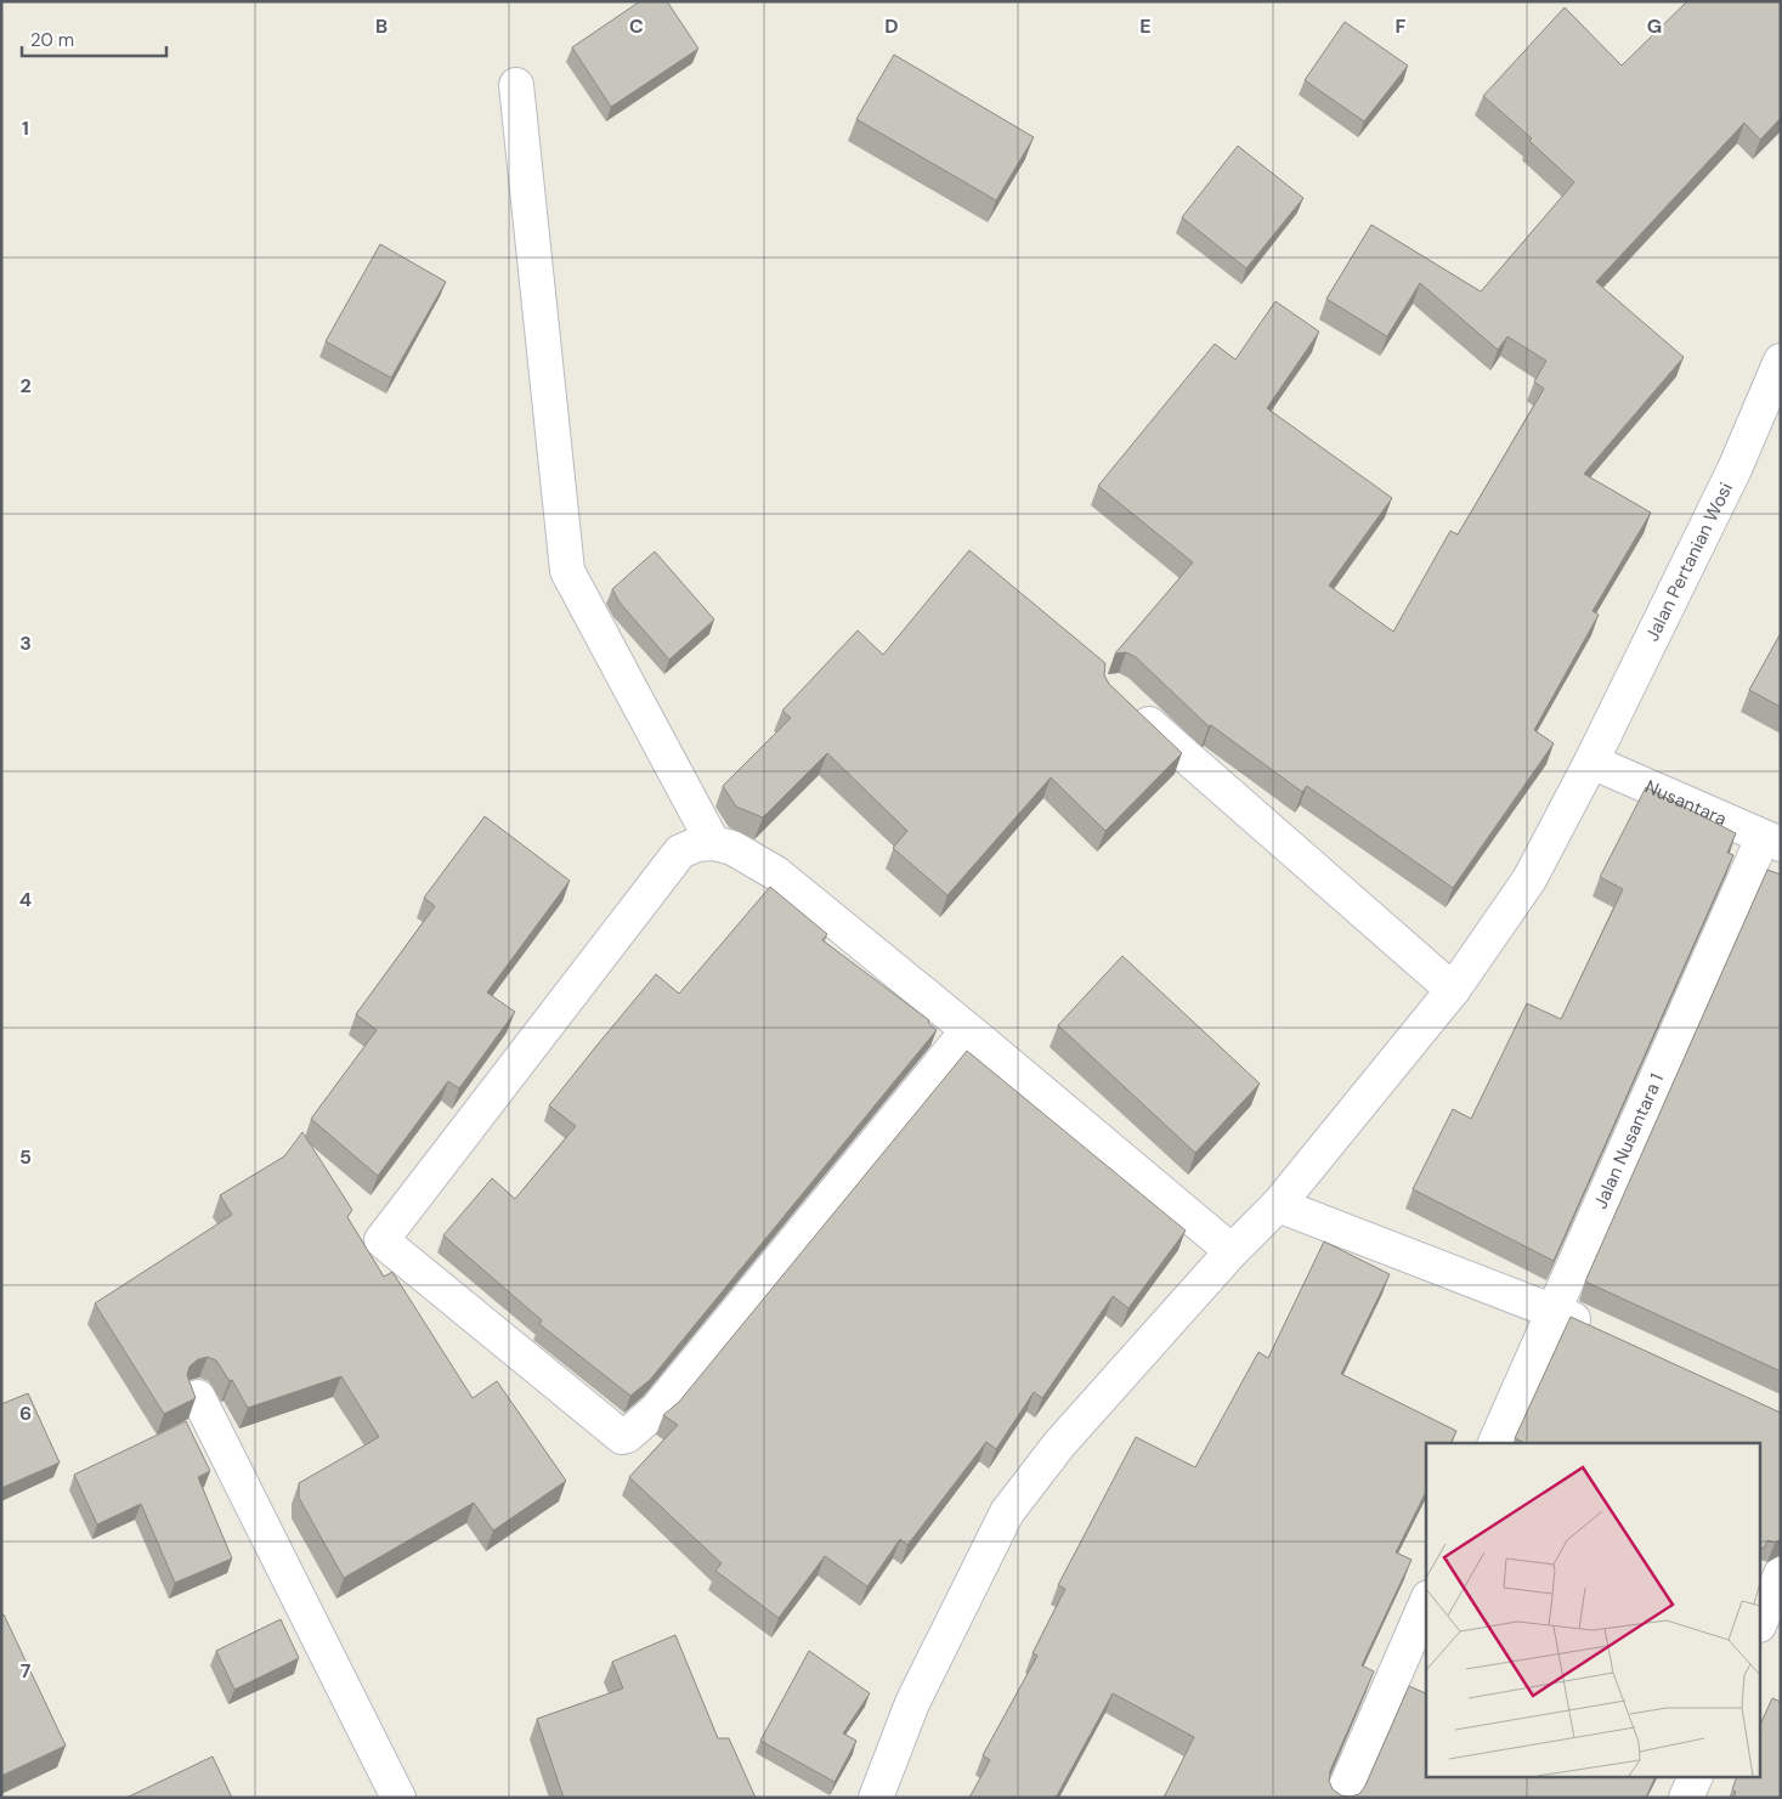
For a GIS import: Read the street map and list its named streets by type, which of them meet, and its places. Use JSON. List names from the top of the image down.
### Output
{
  "streets": {
    "street": ["Jalan Pertanian Wosi", "Nusantara", "Jalan Nusantara 1"]
  },
  "crossings": [
    ["Jalan Pertanian Wosi", "Nusantara"],
    ["Nusantara", "Jalan Nusantara 1"]
  ],
  "scale_bar": "20 m",
  "grid": {
    "columns": [
      "B",
      "C",
      "D",
      "E",
      "F",
      "G"
    ],
    "rows": [
      "1",
      "2",
      "3",
      "4",
      "5",
      "6",
      "7"
    ]
  }
}
